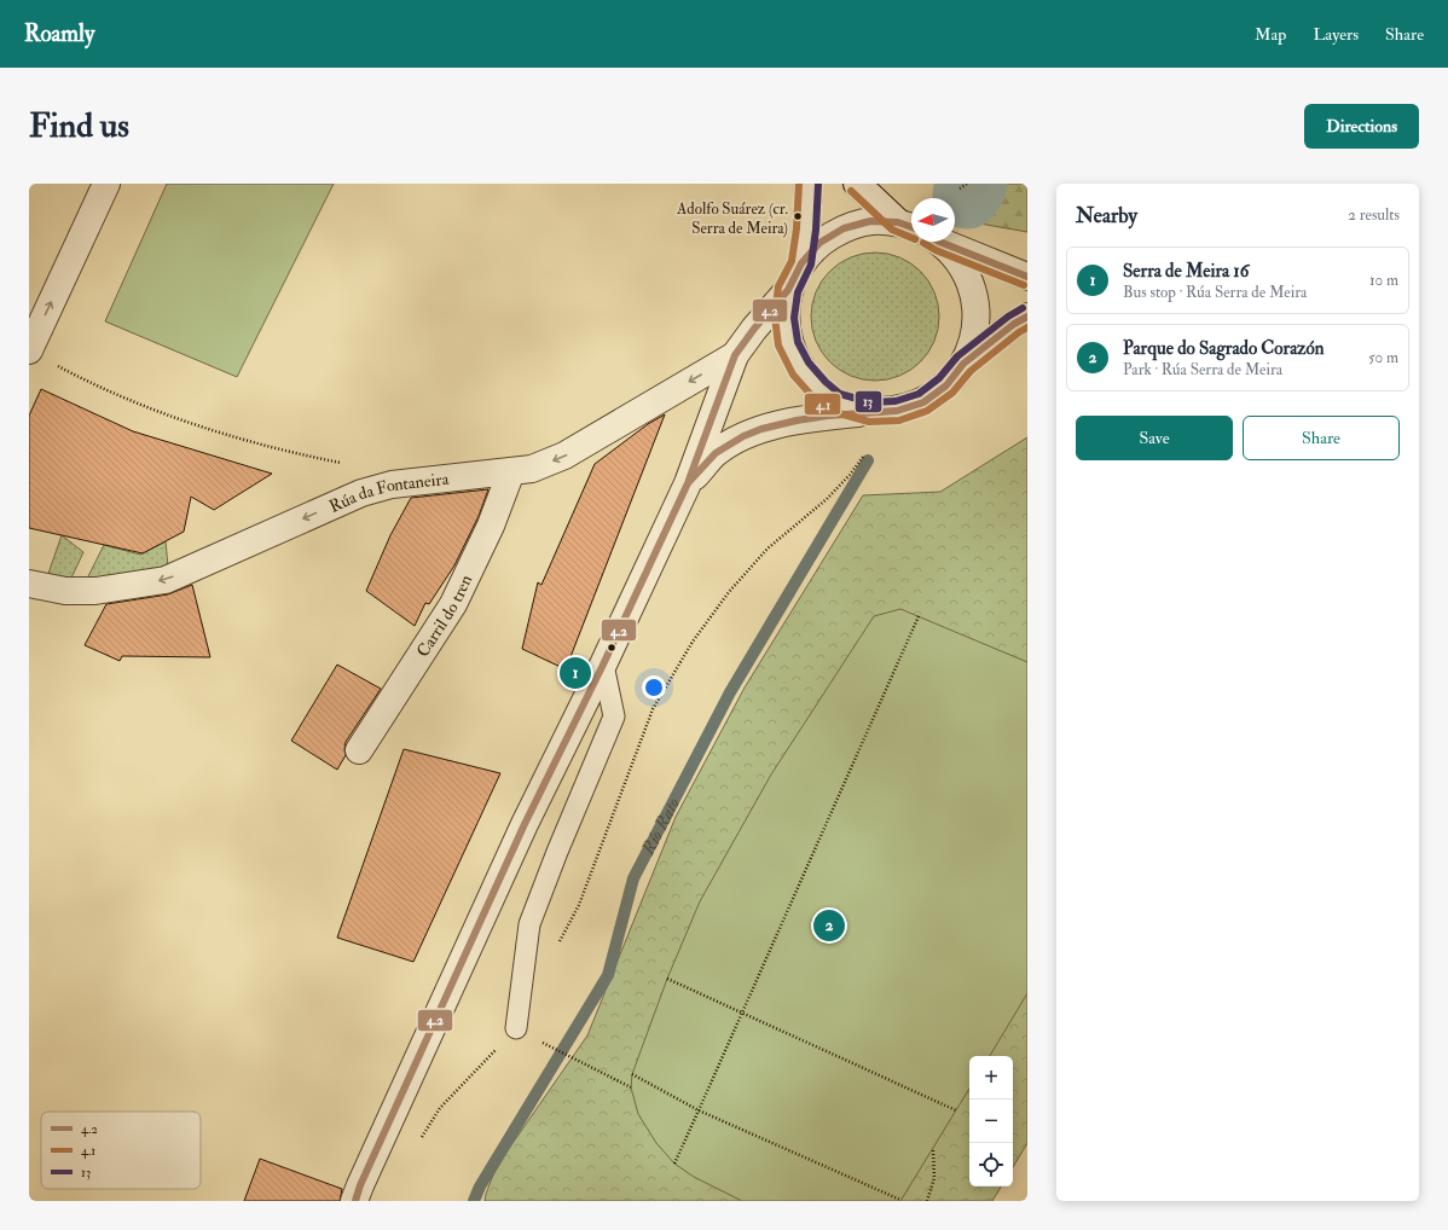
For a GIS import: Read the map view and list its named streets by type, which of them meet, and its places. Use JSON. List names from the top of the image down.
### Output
{
  "streets": {
    "street": ["Rúa da Fontaneira", "Carril do tren"]
  },
  "crossings": [
    ["Rúa da Fontaneira", "Carril do tren"]
  ],
  "one_way": ["Rúa da Fontaneira"],
  "water": ["Río Rato"],
  "places": ["Adolfo Suárez (cr. Serra de Meira)"],
  "lines": ["transit line 4.1", "transit line 13", "transit line 4.2"],
  "legend": ["4.2", "4.1", "13"],
  "north": "left",
  "page": {
    "header": "Roamly",
    "nav": ["Map", "Layers", "Share"],
    "buttons": [
      "Directions",
      ["Save", "Share"]
    ],
    "title": "Find us",
    "heading": ["Nearby", "2 results"],
    "list": [
      {
        "mark": "1",
        "name": "Serra de Meira 16",
        "note": "Bus stop · Rúa Serra de Meira",
        "value": "10 m"
      },
      {
        "mark": "2",
        "name": "Parque do Sagrado Corazón",
        "note": "Park · Rúa Serra de Meira",
        "value": "50 m"
      }
    ],
    "pins": ["1", "2"],
    "map_buttons": ["+", "−"]
  }
}
